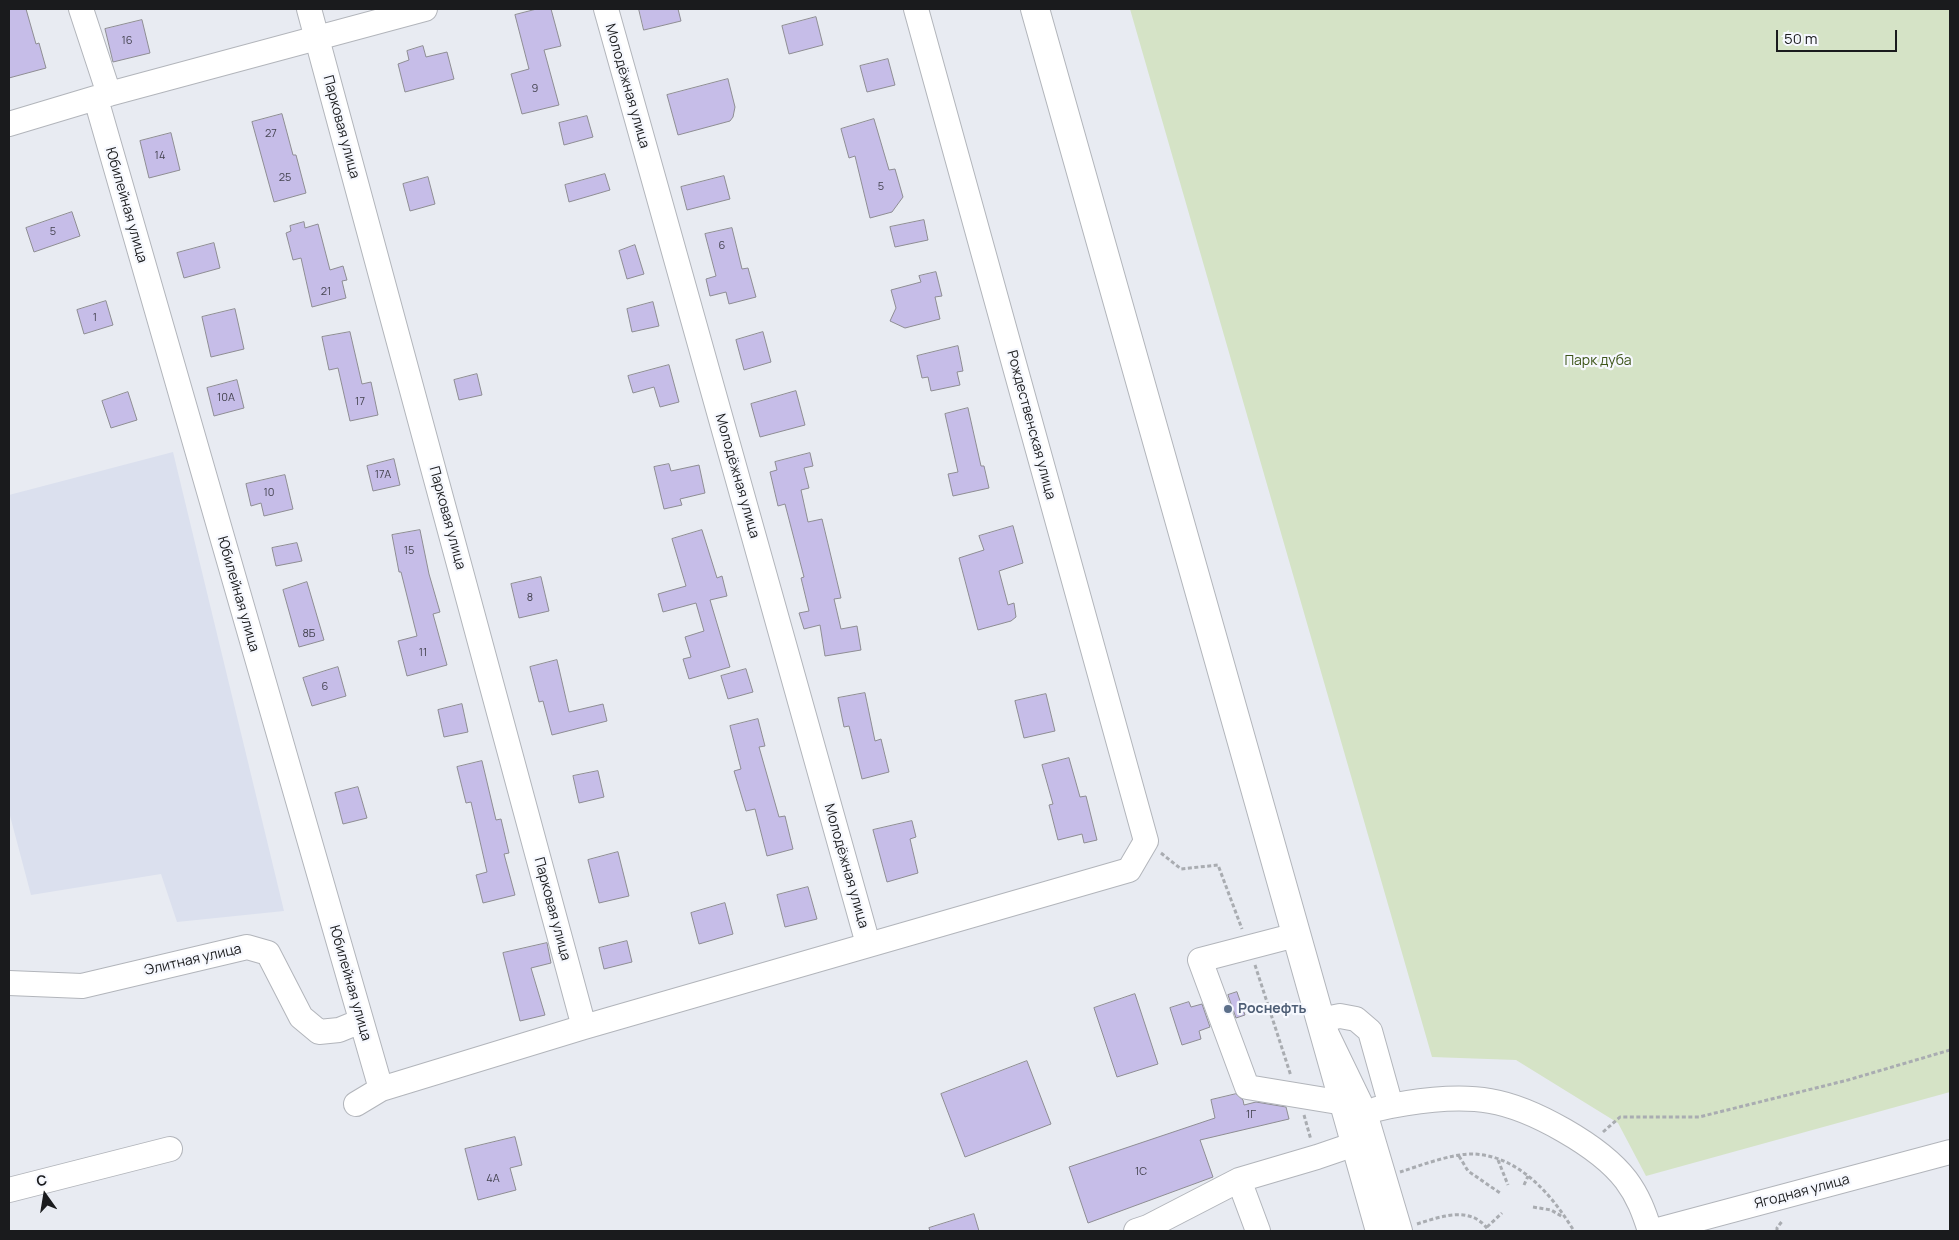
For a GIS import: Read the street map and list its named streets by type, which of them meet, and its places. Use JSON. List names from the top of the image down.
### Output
{
  "streets": {
    "street": [
      "Молодёжная улица",
      "Парковая улица",
      "Юбилейная улица",
      "Рождественская улица",
      "Элитная улица",
      "Ягодная улица"
    ]
  },
  "crossings": [
    ["Юбилейная улица", "Элитная улица"]
  ],
  "parks": ["Парк дуба"],
  "places": ["Роснефть"],
  "house_numbers": [
    "16",
    "9",
    "27",
    "14",
    "25",
    "5",
    "5",
    "6",
    "21",
    "1",
    "10А",
    "17",
    "17А",
    "10",
    "15",
    "8",
    "8Б",
    "11",
    "6",
    "1Г",
    "1С",
    "4А"
  ],
  "scale_bar": "50 m",
  "north": "top"
}
